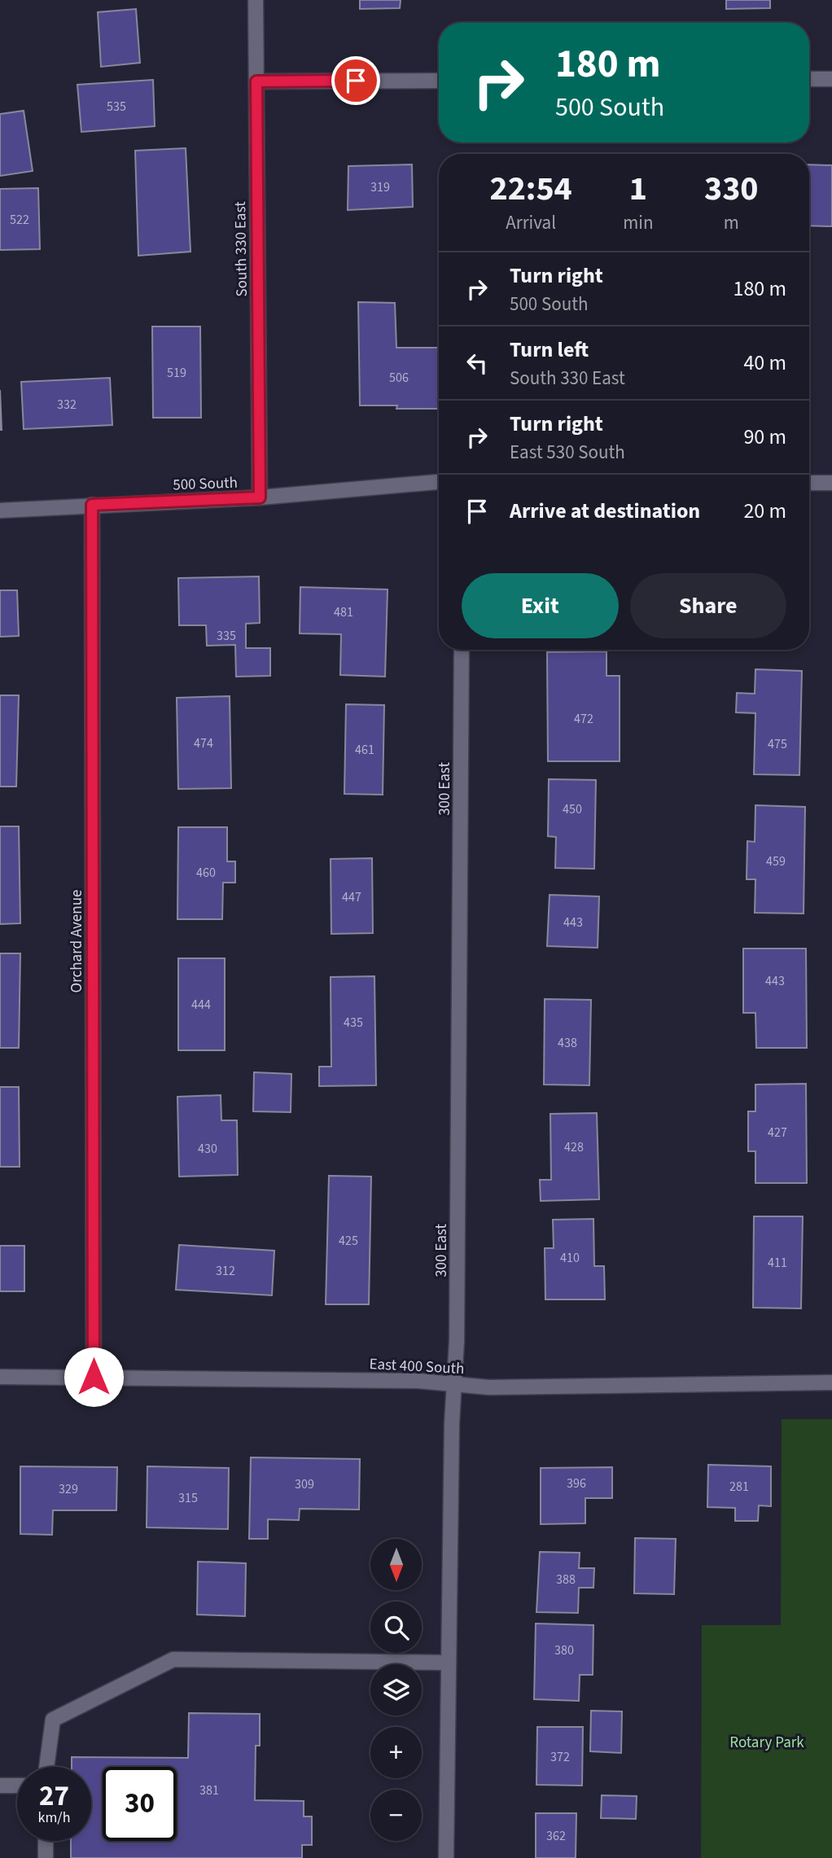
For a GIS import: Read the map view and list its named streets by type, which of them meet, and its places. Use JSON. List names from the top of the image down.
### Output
{
  "streets": {
    "street": [
      "South 330 East",
      "500 South",
      "300 East",
      "Orchard Avenue",
      "East 400 South"
    ]
  },
  "crossings": [
    ["South 330 East", "500 South"],
    ["500 South", "Orchard Avenue"],
    ["300 East", "East 400 South"],
    ["Orchard Avenue", "East 400 South"]
  ],
  "parks": ["Rotary Park"],
  "house_numbers": [
    "535",
    "319",
    "522",
    "519",
    "506",
    "332",
    "481",
    "335",
    "472",
    "474",
    "475",
    "461",
    "450",
    "459",
    "460",
    "447",
    "443",
    "443",
    "444",
    "435",
    "438",
    "427",
    "428",
    "430",
    "425",
    "410",
    "411",
    "312",
    "396",
    "309",
    "281",
    "329",
    "315",
    "388",
    "380",
    "372",
    "381",
    "362"
  ],
  "north": "bottom",
  "page": {
    "turn": ["180 m", "500 South"],
    "eta": [
      "22:54",
      "Arrival",
      "1",
      "min",
      "330",
      "m"
    ],
    "list": [
      {
        "name": "Turn right",
        "note": "500 South",
        "value": "180 m"
      },
      {
        "name": "Turn left",
        "note": "South 330 East",
        "value": "40 m"
      },
      {
        "name": "Turn right",
        "note": "East 530 South",
        "value": "90 m"
      },
      {
        "name": "Arrive at destination",
        "value": "20 m"
      }
    ],
    "buttons": ["Exit", "Share"],
    "map_buttons": ["+", "−"],
    "speed": "27 km/h",
    "limit": "30"
  }
}
